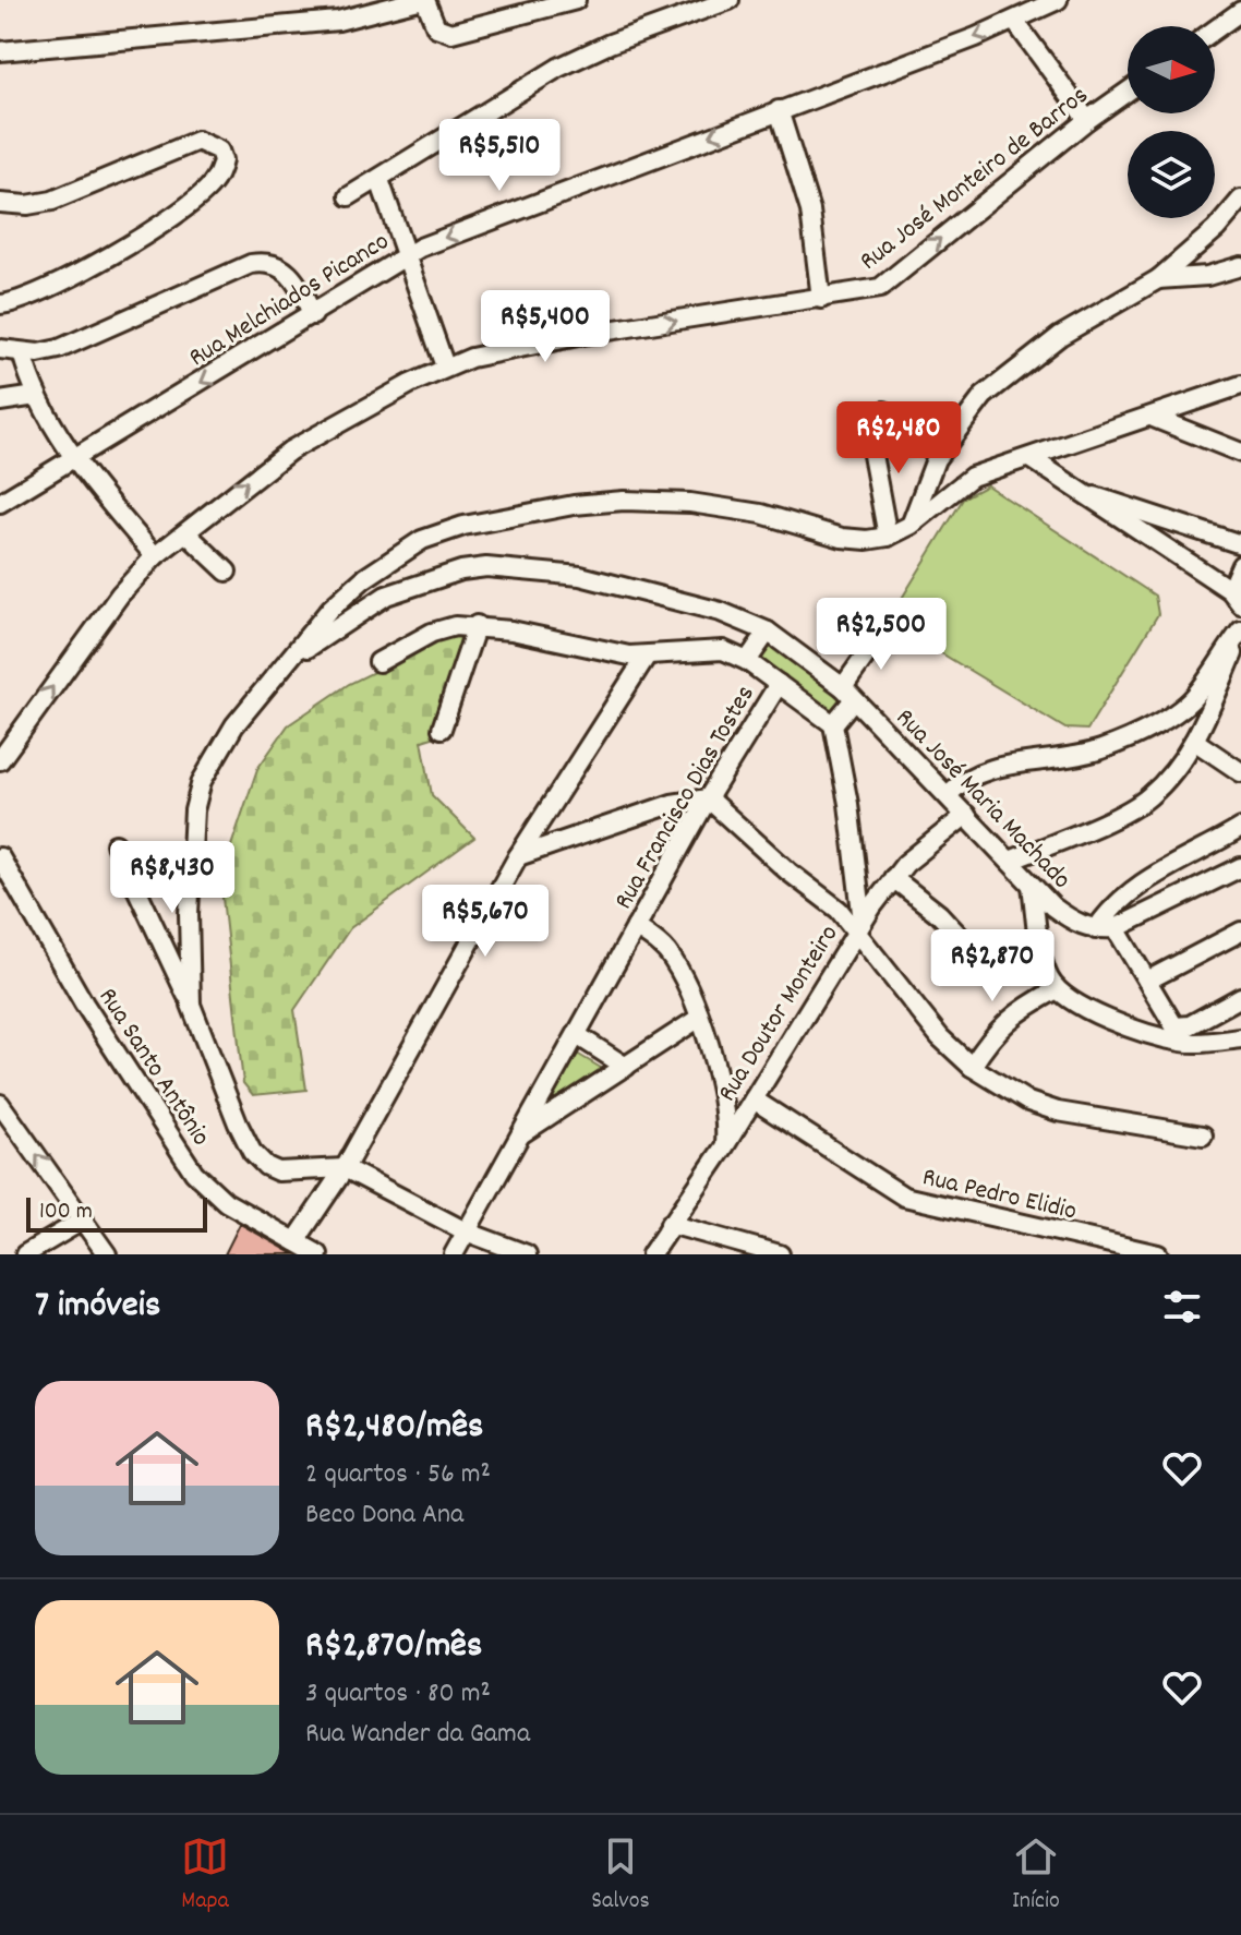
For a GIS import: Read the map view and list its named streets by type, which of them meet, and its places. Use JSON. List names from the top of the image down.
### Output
{
  "streets": {
    "street": [
      "Rua José Monteiro de Barros",
      "Rua Melchiados Picanco",
      "Rua Francisco Dias Tostes",
      "Rua José Maria Machado",
      "Rua Doutor Monteiro",
      "Rua Santo Antônio",
      "Rua Pedro Elidio"
    ]
  },
  "crossings": [
    ["Rua José Maria Machado", "Rua Doutor Monteiro"],
    ["Rua Doutor Monteiro", "Rua Pedro Elidio"]
  ],
  "one_way": ["Rua José Monteiro de Barros"],
  "scale_bar": "100 m",
  "north": "right",
  "page": {
    "price": [
      "R$5,510",
      "R$5,400",
      "R$2,480",
      "R$2,500",
      "R$8,430",
      "R$5,670",
      "R$2,870"
    ],
    "scale": "100 m",
    "heading": "7 imóveis",
    "list": [
      {
        "name": "R$2,480/mês",
        "note": "2 quartos · 56 m² · Beco Dona Ana"
      },
      {
        "name": "R$2,870/mês",
        "note": "3 quartos · 80 m² · Rua Wander da Gama"
      }
    ],
    "tabs": ["Mapa", "Salvos", "Início"]
  }
}
